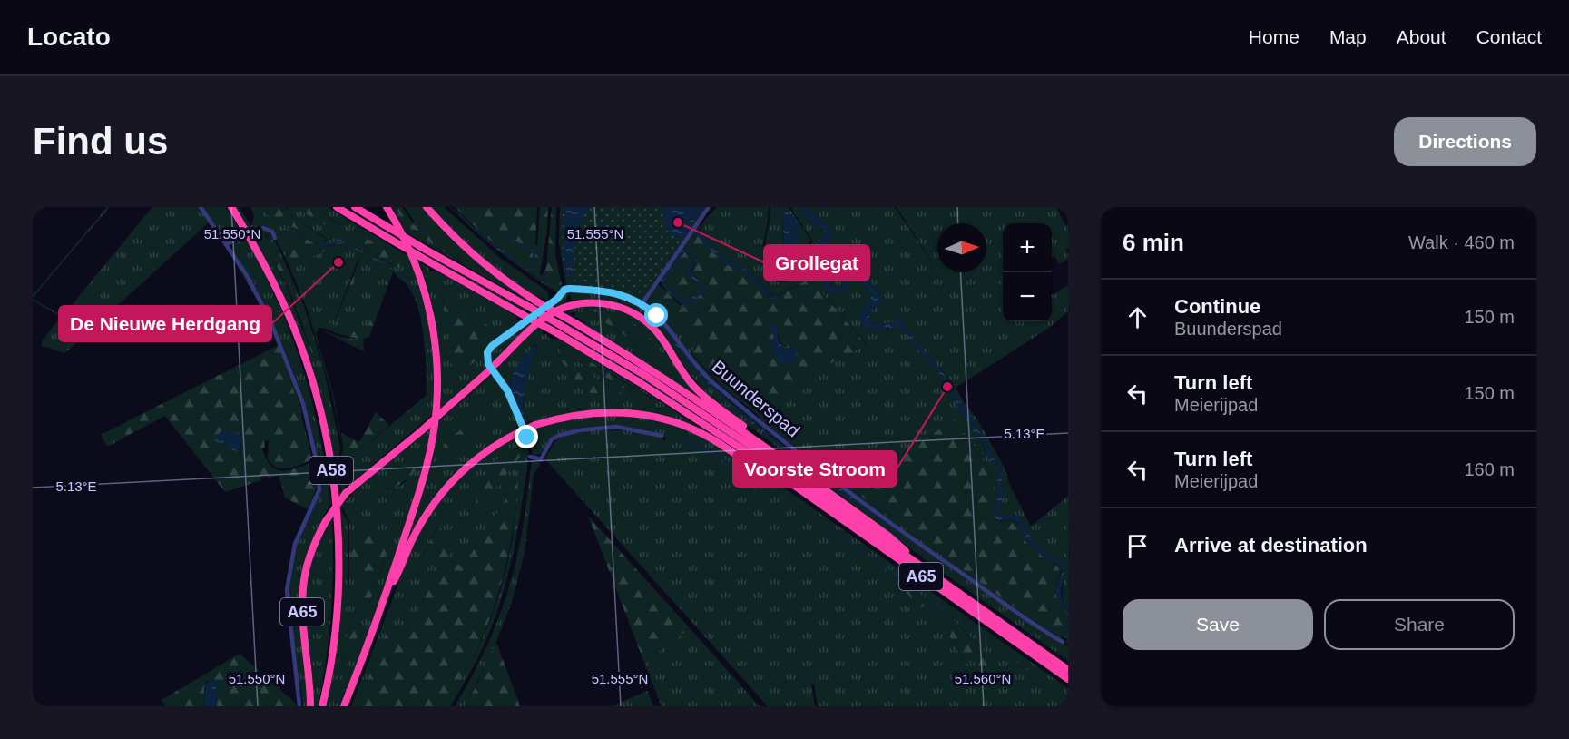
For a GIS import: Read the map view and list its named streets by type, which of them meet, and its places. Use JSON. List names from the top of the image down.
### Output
{
  "streets": {
    "highway": ["A58", "A65"],
    "street": ["Buunderspad"]
  },
  "places": ["Grollegat", "De Nieuwe Herdgang", "Voorste Stroom"],
  "north": "right",
  "page": {
    "header": "Locato",
    "nav": [
      "Home",
      "Map",
      "About",
      "Contact"
    ],
    "buttons": [
      "Directions",
      ["Save", "Share"]
    ],
    "title": "Find us",
    "heading": ["6 min", "Walk · 460 m"],
    "map_buttons": ["+", "−"],
    "list": [
      ["Continue", "Buunderspad", "150 m"],
      ["Turn left", "Meierijpad", "150 m"],
      ["Turn left", "Meierijpad", "160 m"],
      "Arrive at destination"
    ]
  },
  "coordinates": [
    "51.550°N",
    "51.555°N",
    "5.13°E",
    "51.560°N"
  ]
}
